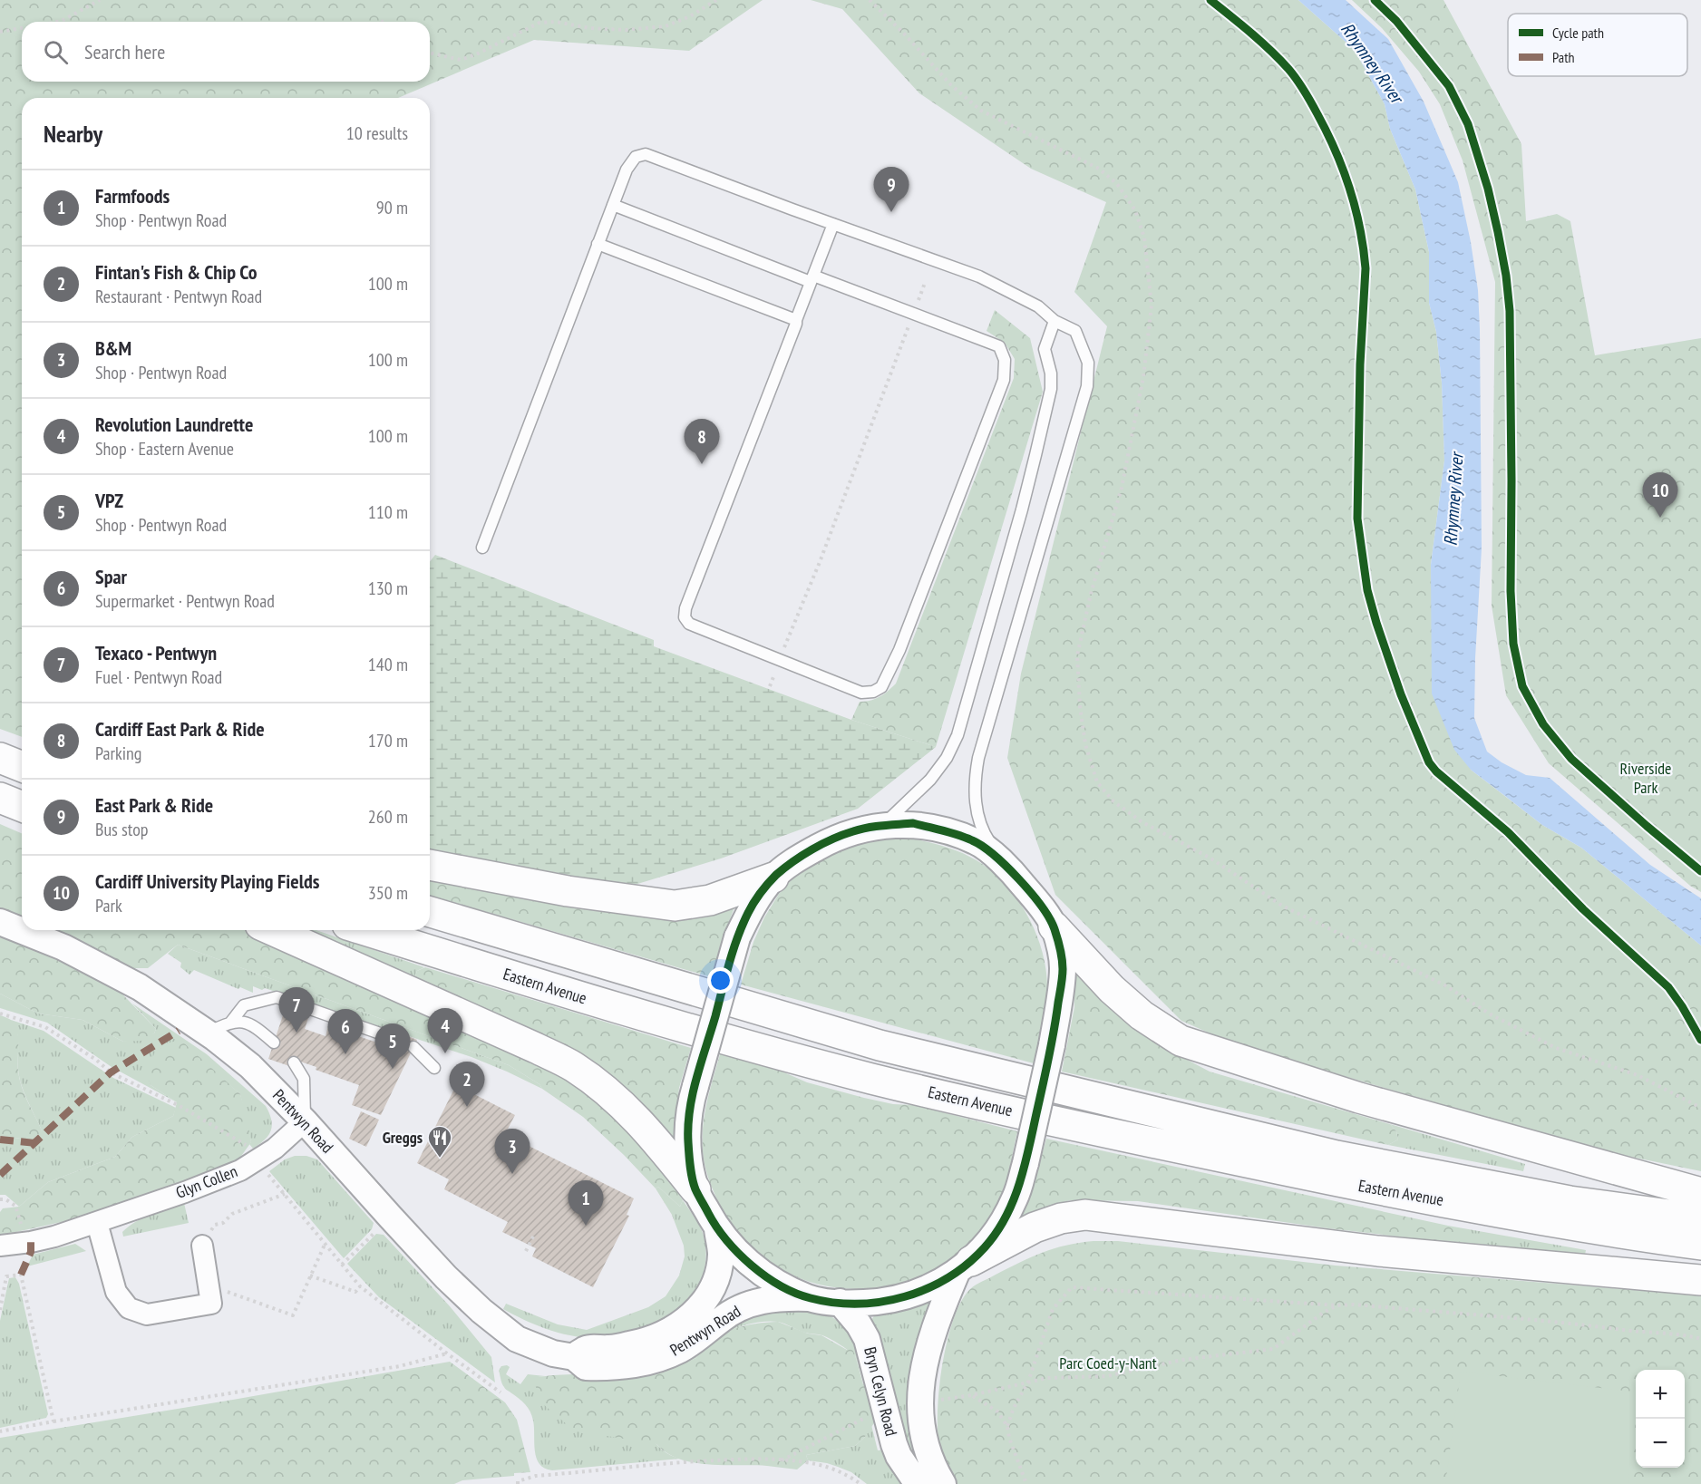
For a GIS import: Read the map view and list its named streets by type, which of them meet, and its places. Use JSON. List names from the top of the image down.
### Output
{
  "streets": {
    "highway": ["Eastern Avenue"],
    "street": ["Pentwyn Road", "Glyn Collen", "Bryn Celyn Road"]
  },
  "crossings": [
    ["Pentwyn Road", "Glyn Collen"]
  ],
  "water": ["Rhymney River"],
  "parks": ["Riverside Park", "Parc Coed-y-Nant"],
  "places": {
    "restaurant": ["Greggs"]
  },
  "legend": ["Cycle path", "Path"],
  "page": {
    "search": "Search here",
    "heading": ["Nearby", "10 results"],
    "pins": [
      "9",
      "8",
      "10",
      "7",
      "4",
      "6",
      "5",
      "2",
      "3",
      "1"
    ],
    "list": [
      {
        "mark": "1",
        "name": "Farmfoods",
        "note": "Shop · Pentwyn Road",
        "value": "90 m"
      },
      {
        "mark": "2",
        "name": "Fintan's Fish & Chip Co",
        "note": "Restaurant · Pentwyn Road",
        "value": "100 m"
      },
      {
        "mark": "3",
        "name": "B&M",
        "note": "Shop · Pentwyn Road",
        "value": "100 m"
      },
      {
        "mark": "4",
        "name": "Revolution Laundrette",
        "note": "Shop · Eastern Avenue",
        "value": "100 m"
      },
      {
        "mark": "5",
        "name": "VPZ",
        "note": "Shop · Pentwyn Road",
        "value": "110 m"
      },
      {
        "mark": "6",
        "name": "Spar",
        "note": "Supermarket · Pentwyn Road",
        "value": "130 m"
      },
      {
        "mark": "7",
        "name": "Texaco - Pentwyn",
        "note": "Fuel · Pentwyn Road",
        "value": "140 m"
      },
      {
        "mark": "8",
        "name": "Cardiff East Park & Ride",
        "note": "Parking",
        "value": "170 m"
      },
      {
        "mark": "9",
        "name": "East Park & Ride",
        "note": "Bus stop",
        "value": "260 m"
      },
      {
        "mark": "10",
        "name": "Cardiff University Playing Fields",
        "note": "Park",
        "value": "350 m"
      }
    ],
    "map_buttons": ["+", "−"]
  }
}
